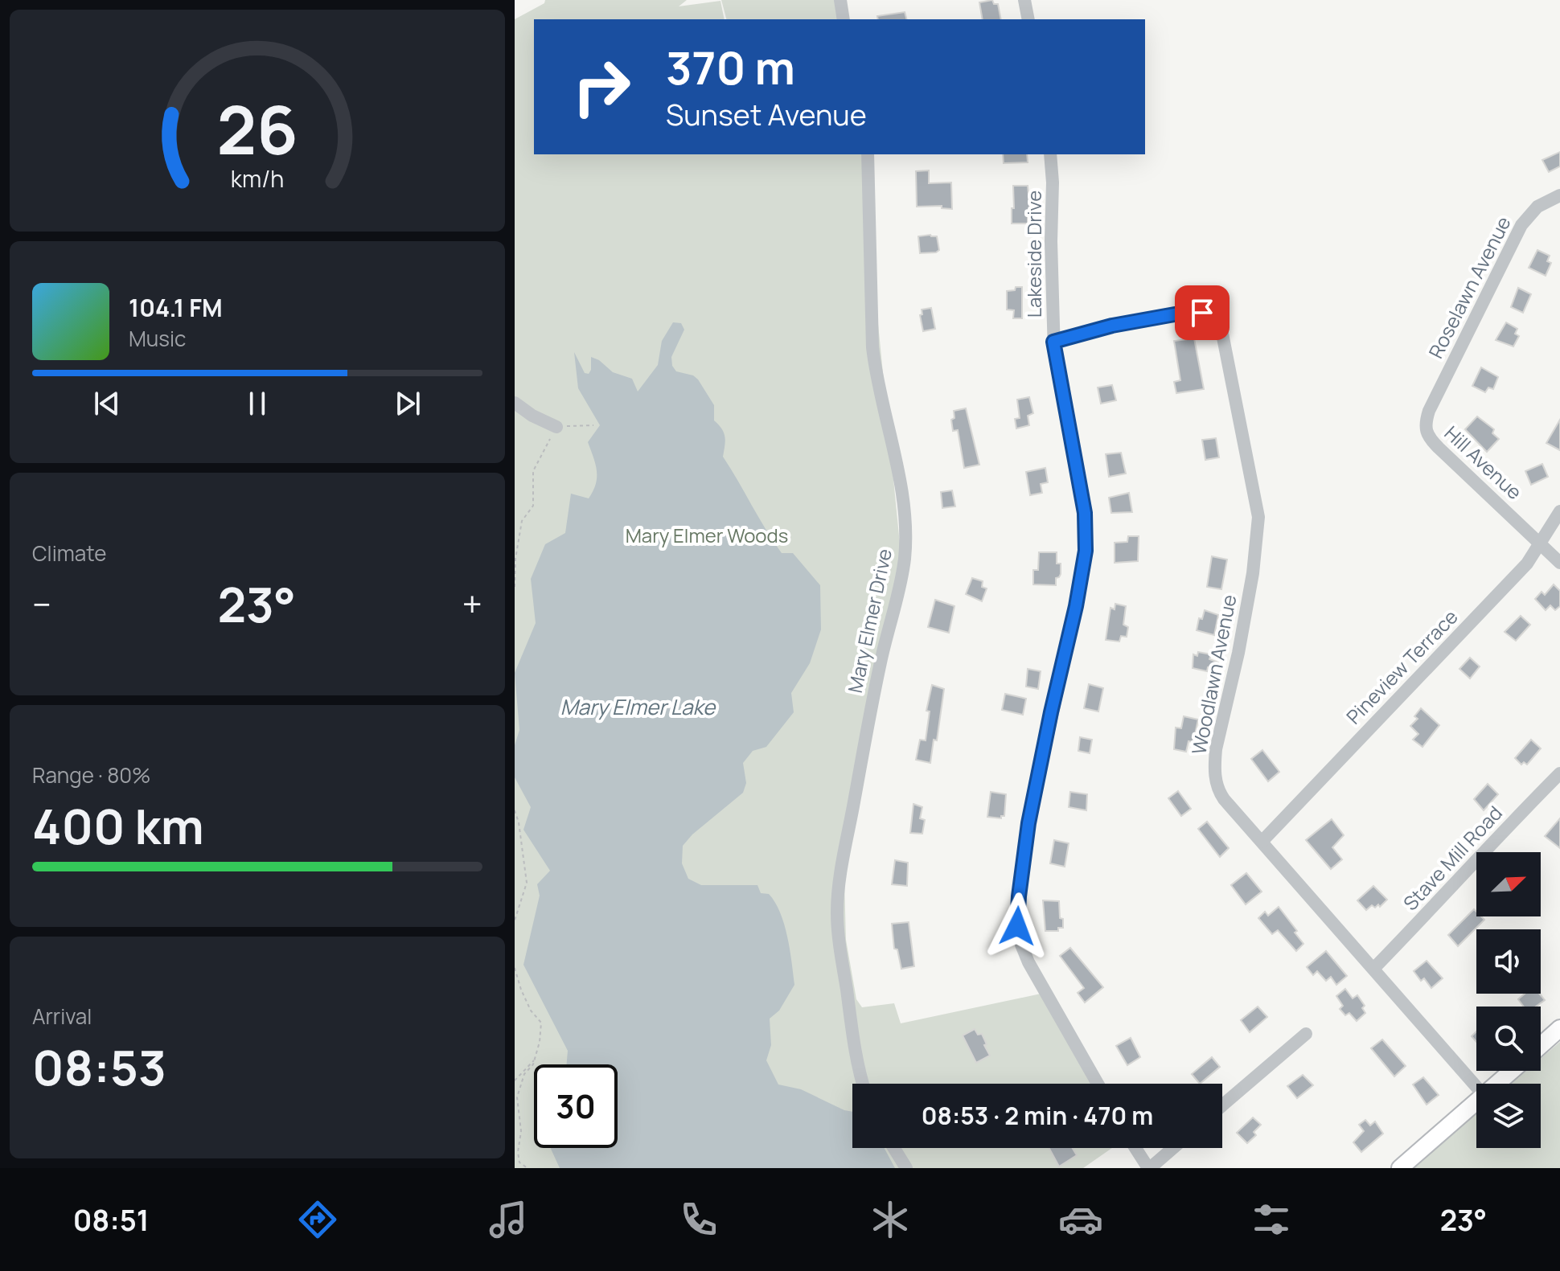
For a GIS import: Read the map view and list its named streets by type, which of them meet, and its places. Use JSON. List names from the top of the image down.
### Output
{
  "streets": {
    "street": [
      "Lakeside Drive",
      "Roselawn Avenue",
      "Hill Avenue",
      "Mary Elmer Drive",
      "Pineview Terrace",
      "Woodlawn Avenue",
      "Stave Mill Road"
    ]
  },
  "crossings": [
    ["Lakeside Drive", "Woodlawn Avenue"],
    ["Roselawn Avenue", "Hill Avenue"],
    ["Hill Avenue", "Pineview Terrace"],
    ["Pineview Terrace", "Woodlawn Avenue"],
    ["Woodlawn Avenue", "Stave Mill Road"]
  ],
  "water": ["Mary Elmer Lake"],
  "parks": ["Mary Elmer Woods"],
  "north": "top right",
  "page": {
    "turn": ["370 m", "Sunset Avenue"],
    "song": ["104.1 FM", "Music"],
    "tile": [
      "Climate",
      ["Range · 80%", "400 km"],
      ["Arrival", "08:53"]
    ],
    "heat": ["−", "23°", "+"],
    "limit": "30",
    "trip": "08:53 · 2 min · 470 m",
    "tabs": ["08:51", "23°"],
    "gauge": ["26", "km/h"]
  }
}
